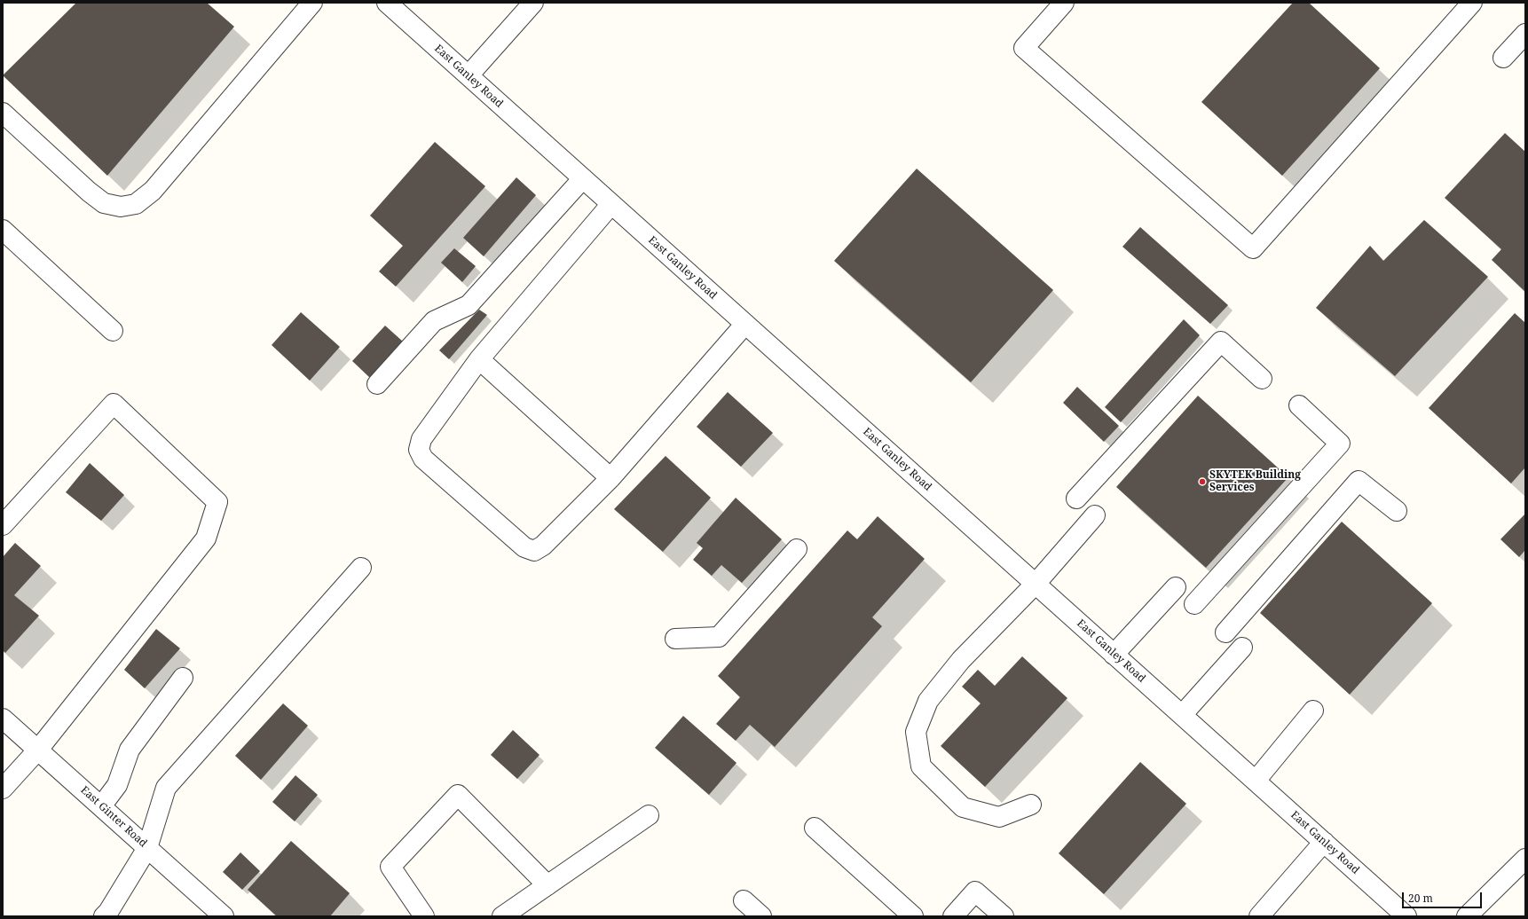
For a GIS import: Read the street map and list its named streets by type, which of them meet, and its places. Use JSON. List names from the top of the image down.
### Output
{
  "streets": {
    "street": ["East Ganley Road", "East Ginter Road"]
  },
  "places": ["SKYTEK Building Services"],
  "scale_bar": "20 m"
}
